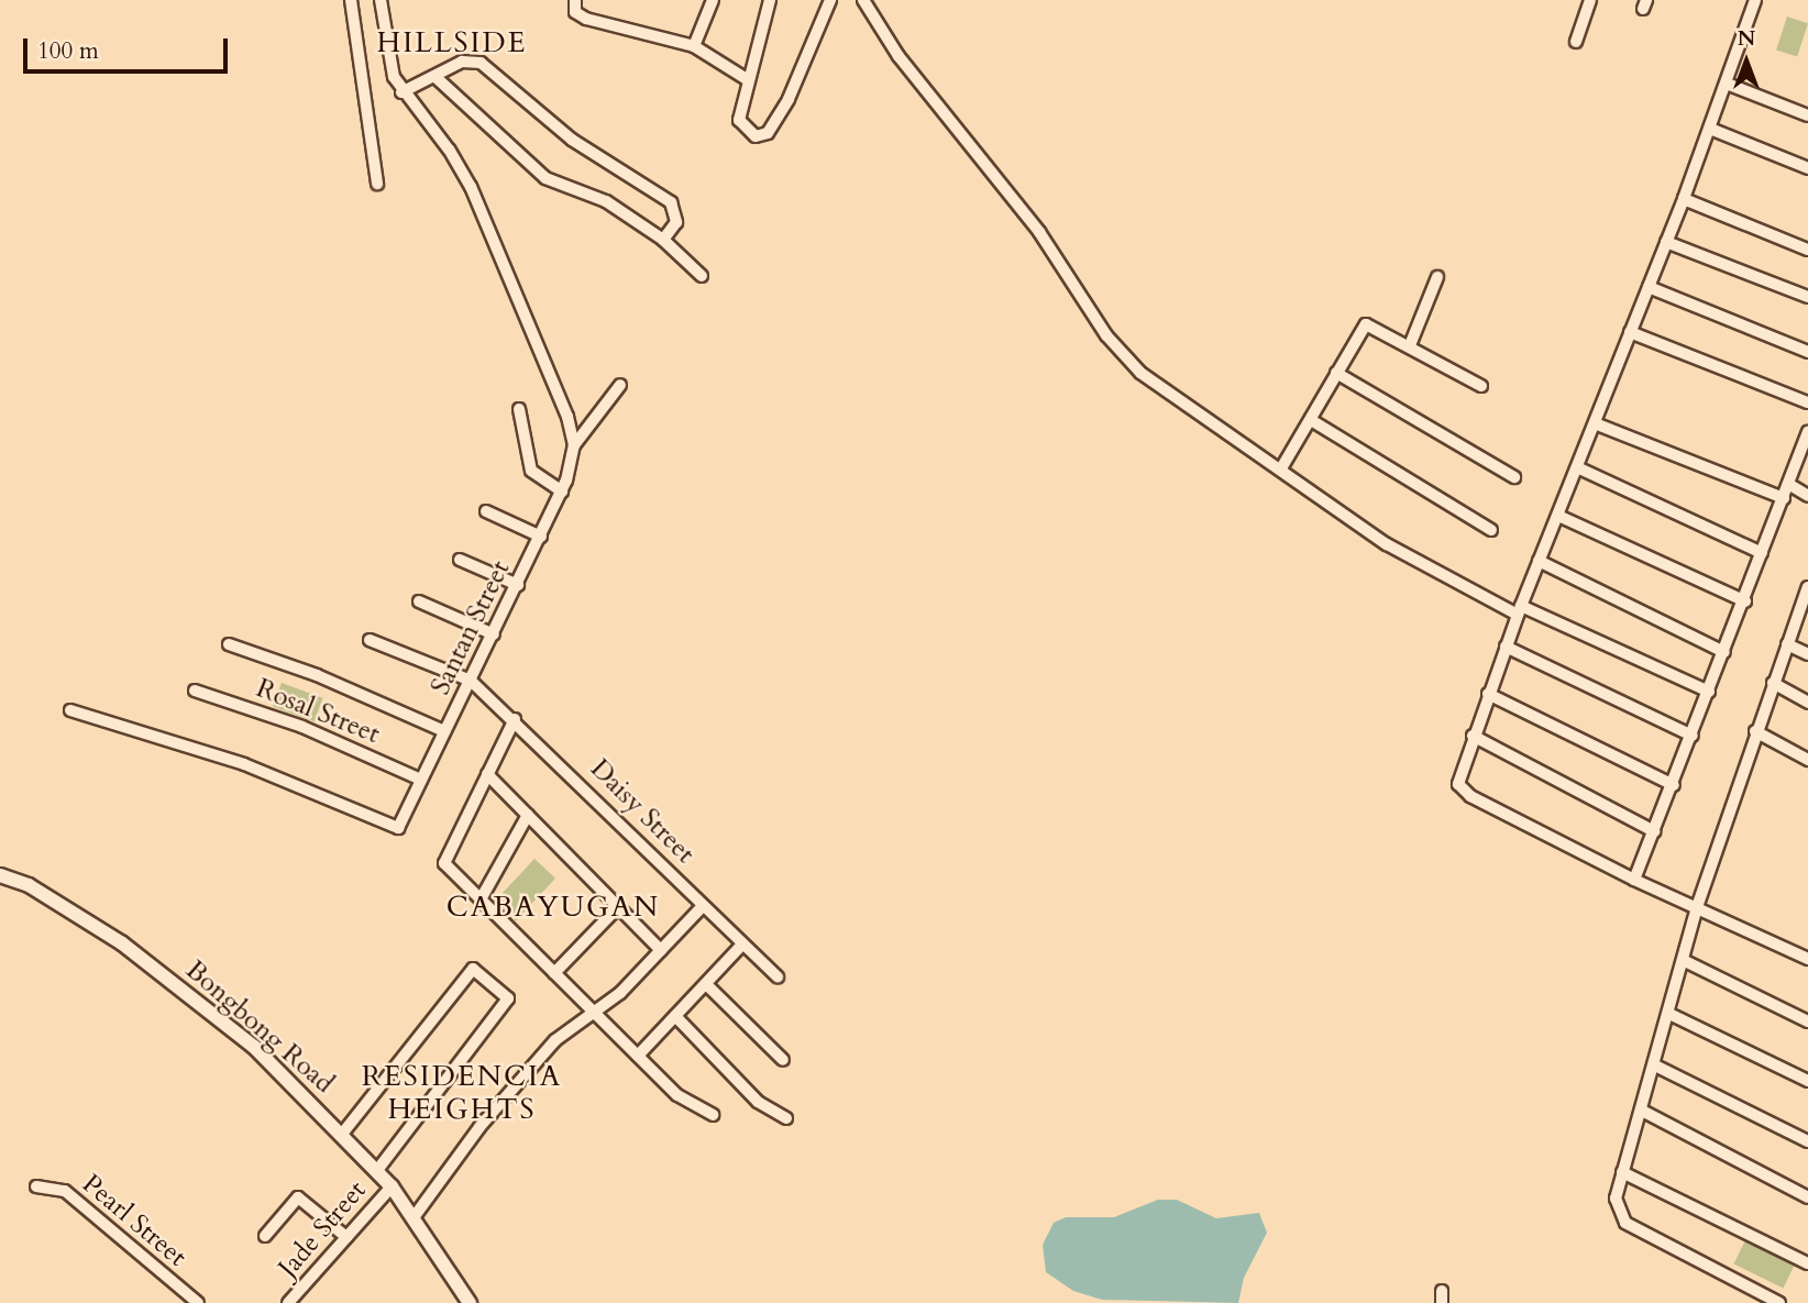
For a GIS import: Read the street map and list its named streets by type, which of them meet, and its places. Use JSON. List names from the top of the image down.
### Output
{
  "streets": {
    "street": [
      "Santan Street",
      "Rosal Street",
      "Daisy Street",
      "Bongbong Road",
      "Pearl Street",
      "Jade Street"
    ]
  },
  "crossings": [
    ["Santan Street", "Rosal Street"],
    ["Santan Street", "Daisy Street"],
    ["Bongbong Road", "Jade Street"]
  ],
  "districts": ["HILLSIDE", "CABAYUGAN", "RESIDENCIA HEIGHTS"],
  "scale_bar": "100 m",
  "north": "top"
}
